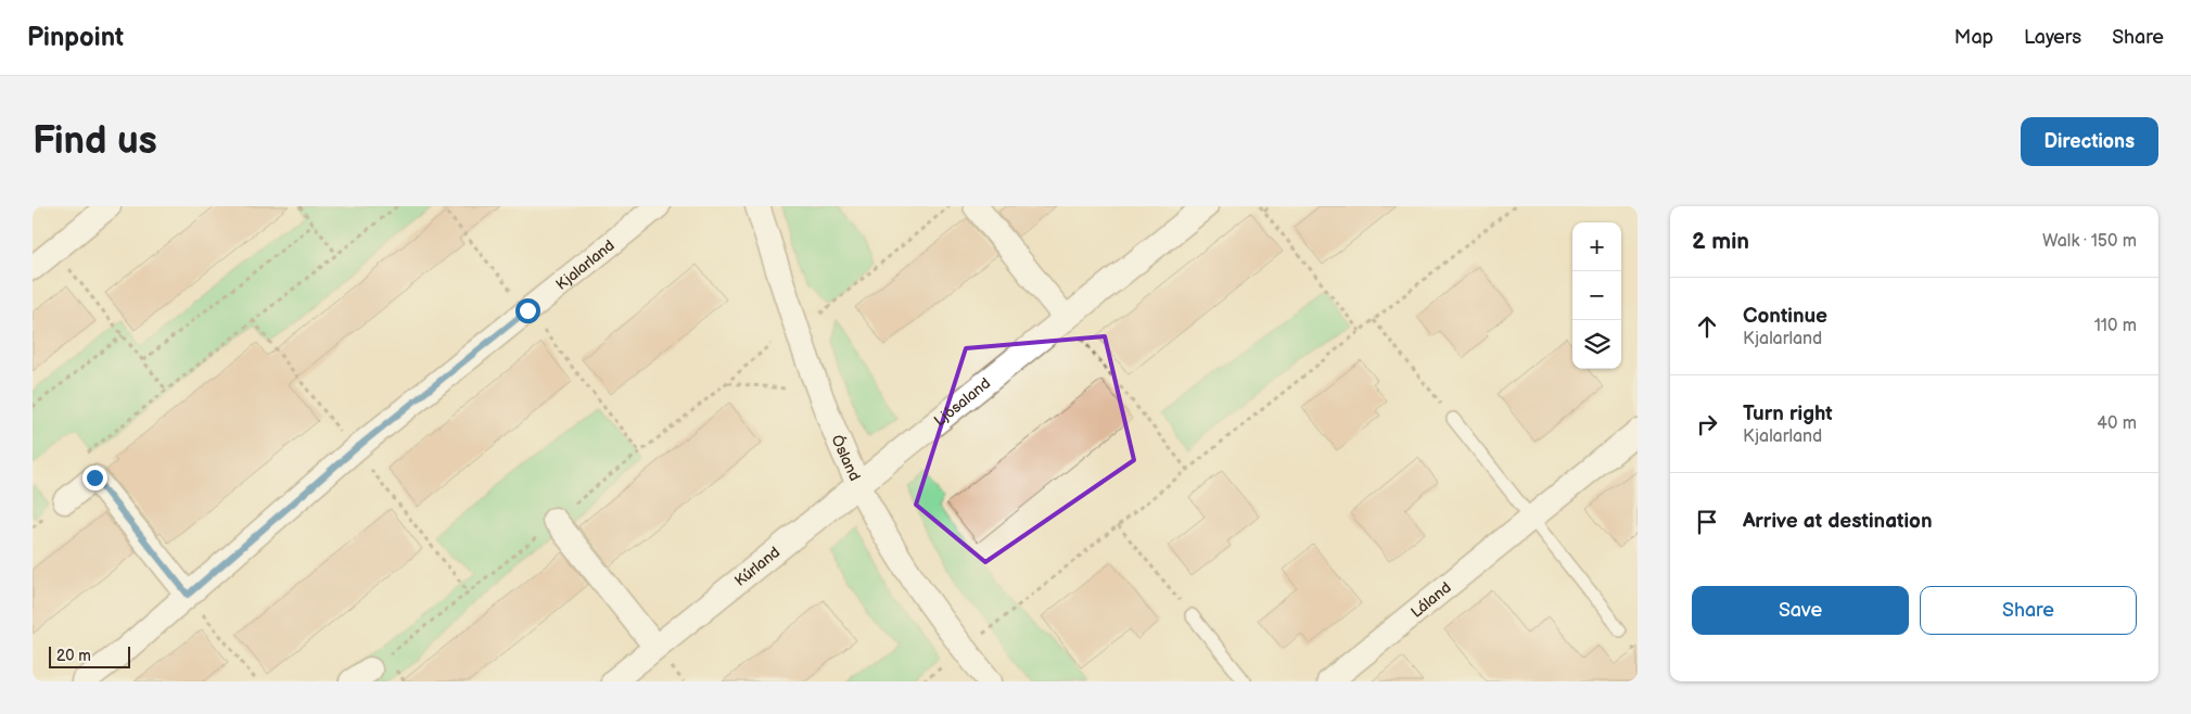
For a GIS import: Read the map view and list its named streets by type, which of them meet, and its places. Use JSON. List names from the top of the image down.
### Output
{
  "streets": {
    "street": [
      "Kjalarland",
      "Ljósaland",
      "Ósland",
      "Kúrland",
      "Láland"
    ]
  },
  "crossings": [
    ["Ljósaland", "Ósland"],
    ["Ljósaland", "Kúrland"],
    ["Ósland", "Kúrland"]
  ],
  "scale_bar": "20 m",
  "page": {
    "header": "Pinpoint",
    "nav": ["Map", "Layers", "Share"],
    "buttons": [
      "Directions",
      ["Save", "Share"]
    ],
    "title": "Find us",
    "heading": ["2 min", "Walk · 150 m"],
    "map_buttons": ["+", "−"],
    "list": [
      ["Continue", "Kjalarland", "110 m"],
      ["Turn right", "Kjalarland", "40 m"],
      "Arrive at destination"
    ],
    "scale": "20 m"
  }
}
